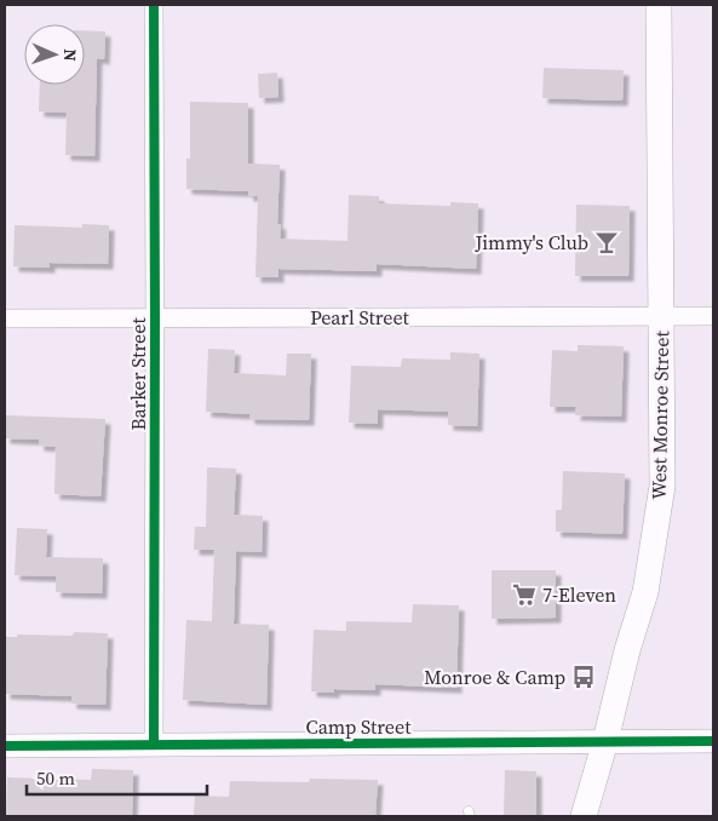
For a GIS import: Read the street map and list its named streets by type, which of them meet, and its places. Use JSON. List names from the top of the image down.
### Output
{
  "streets": {
    "main road": ["West Monroe Street"],
    "street": ["Pearl Street", "Barker Street", "Camp Street"]
  },
  "crossings": [
    ["Pearl Street", "Barker Street"],
    ["Pearl Street", "West Monroe Street"],
    ["Barker Street", "Camp Street"],
    ["West Monroe Street", "Camp Street"]
  ],
  "places": {
    "bar": ["Jimmy's Club"],
    "supermarket": ["7-Eleven"],
    "bus stop": ["Monroe & Camp"]
  },
  "scale_bar": "50 m",
  "north": "right"
}
